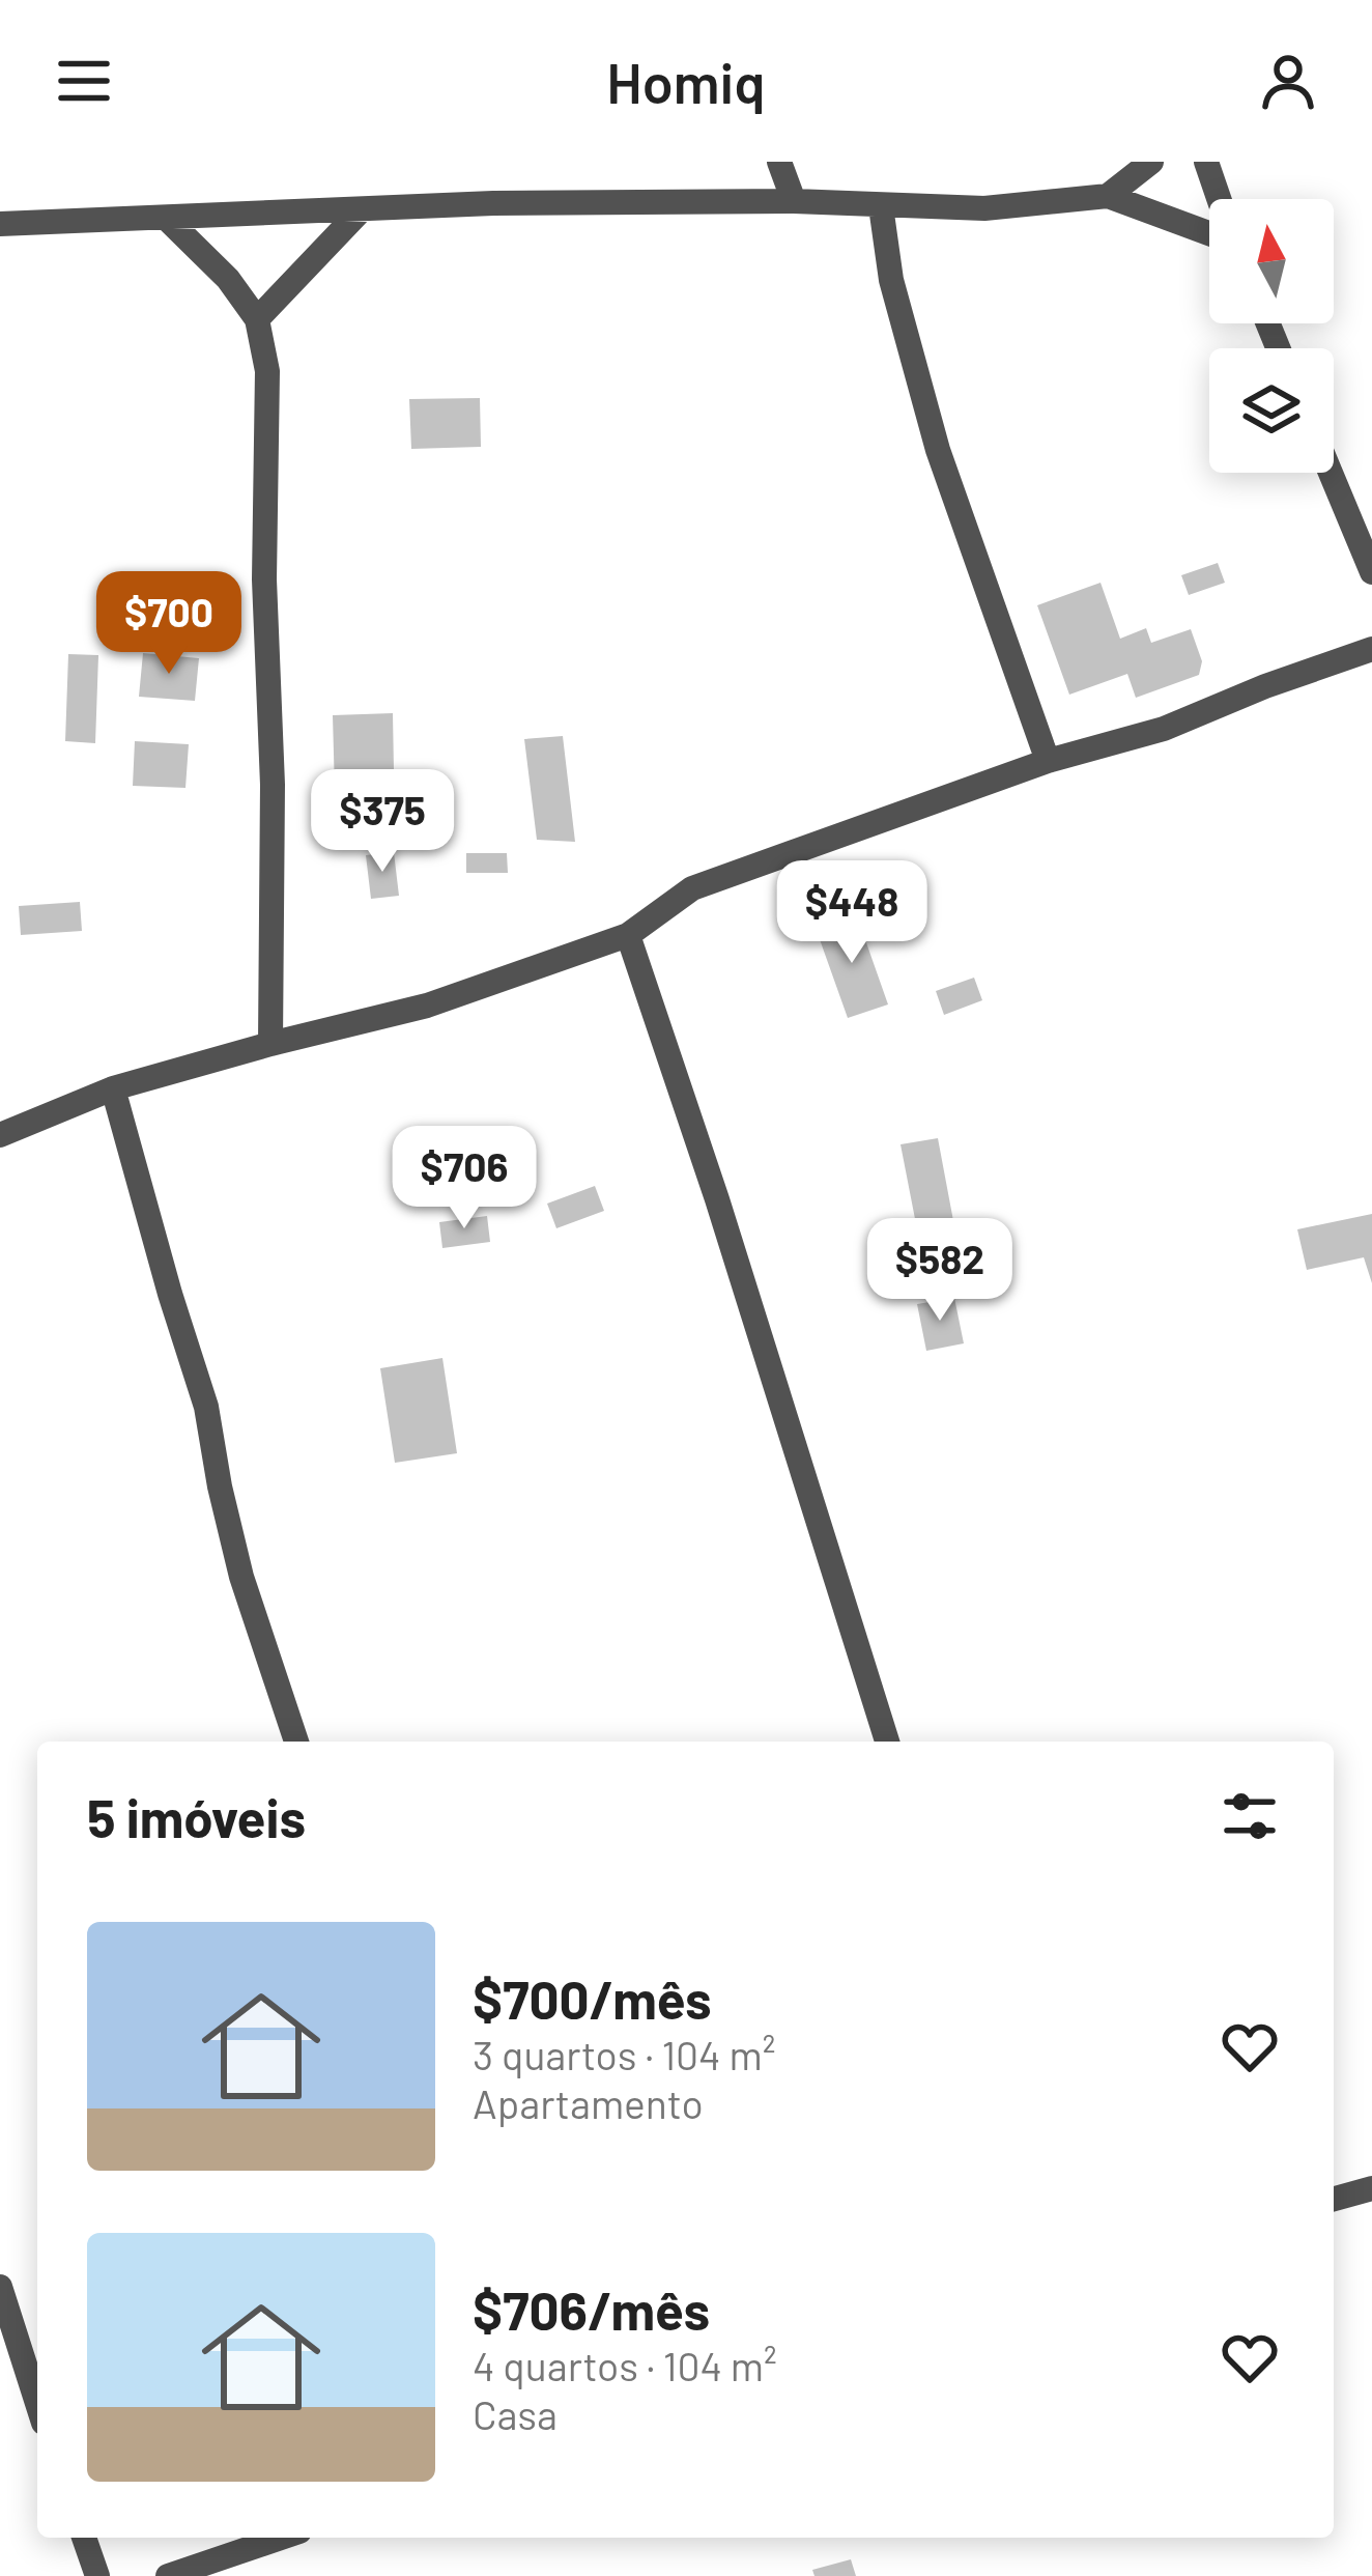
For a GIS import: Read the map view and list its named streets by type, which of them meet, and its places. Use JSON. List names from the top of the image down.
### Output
{
  "north": "top",
  "page": {
    "header": "Homiq",
    "price": [
      "$700",
      "$375",
      "$448",
      "$706",
      "$582"
    ],
    "heading": "5 imóveis",
    "list": [
      {
        "name": "$700/mês",
        "note": "3 quartos · 104 m² · Apartamento"
      },
      {
        "name": "$706/mês",
        "note": "4 quartos · 104 m² · Casa"
      }
    ]
  }
}
